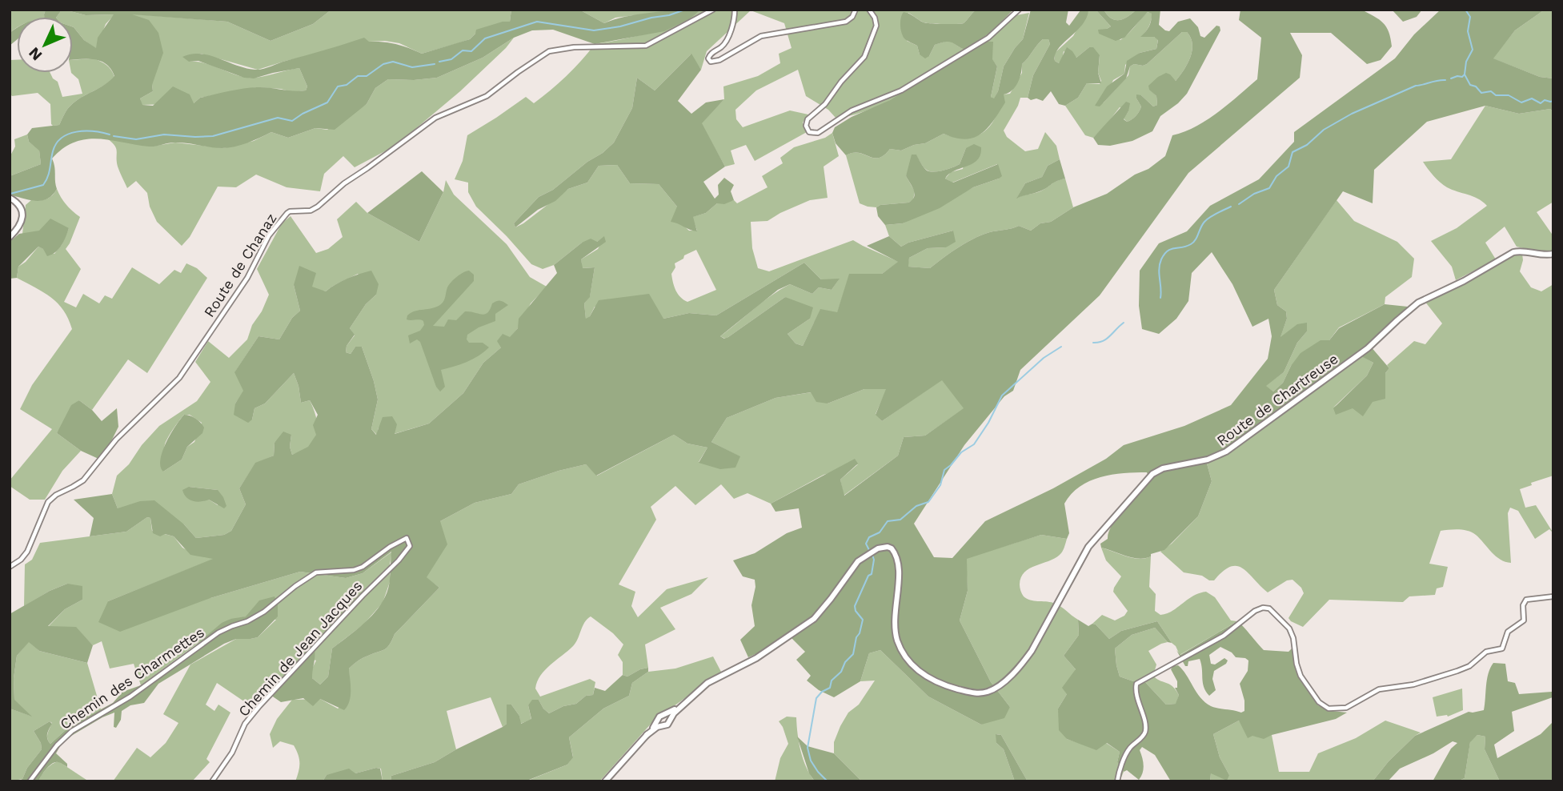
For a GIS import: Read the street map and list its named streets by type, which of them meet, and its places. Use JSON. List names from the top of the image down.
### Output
{
  "streets": {
    "main road": ["Route de Chartreuse"],
    "street": ["Route de Chanaz", "Chemin de Jean Jacques", "Chemin des Charmettes"]
  },
  "crossings": [
    ["Chemin de Jean Jacques", "Chemin des Charmettes"]
  ],
  "north": "bottom left"
}
